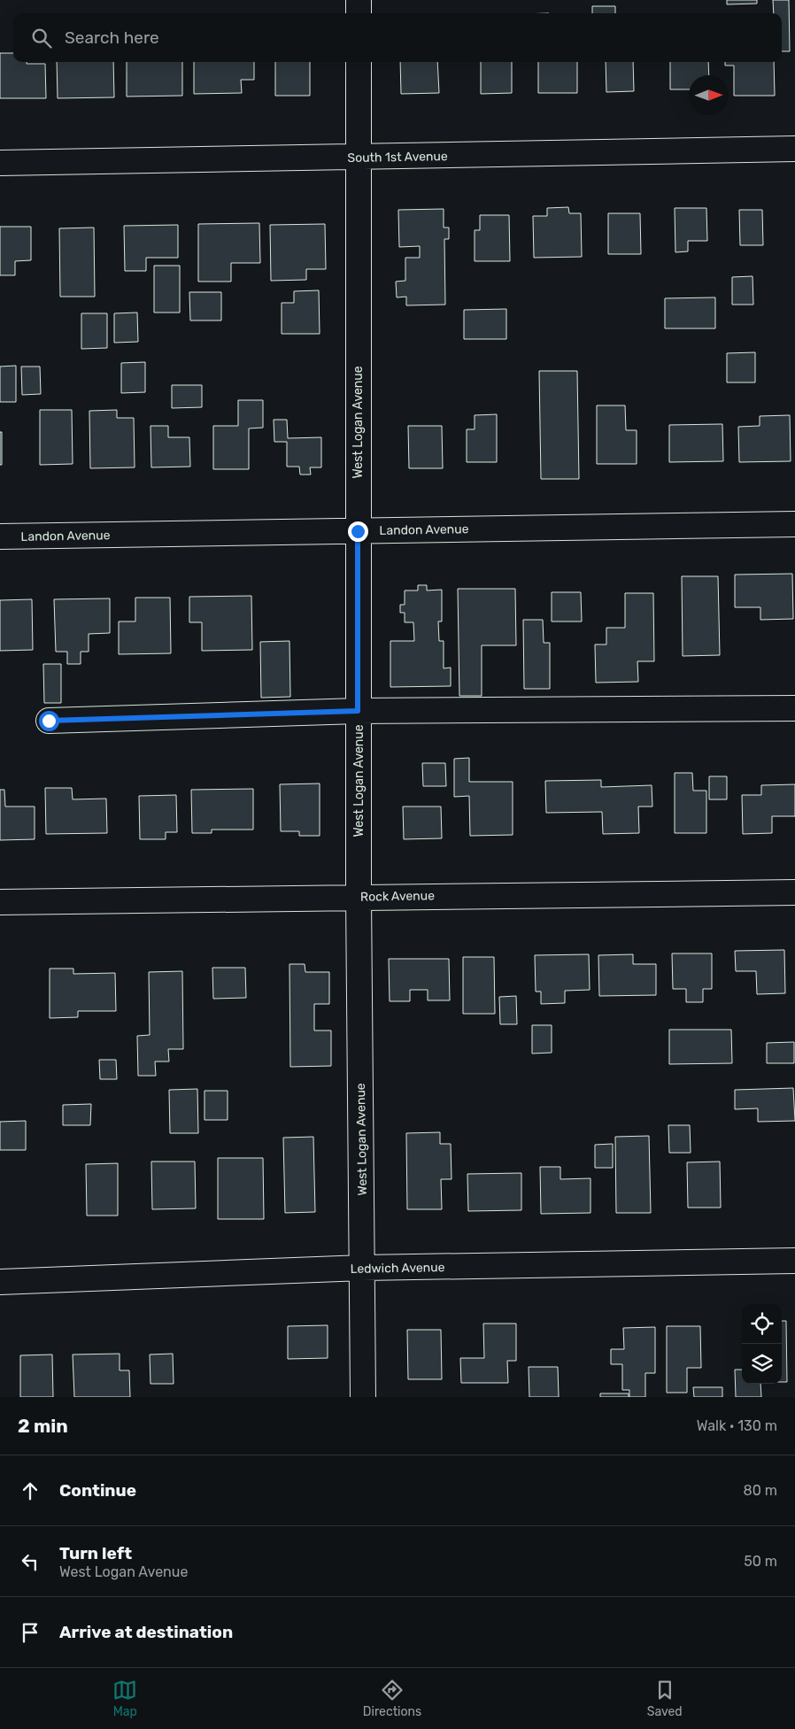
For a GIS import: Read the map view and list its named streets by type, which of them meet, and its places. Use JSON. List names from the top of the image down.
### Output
{
  "streets": {
    "street": [
      "South 1st Avenue",
      "West Logan Avenue",
      "Landon Avenue",
      "Rock Avenue",
      "Ledwich Avenue"
    ]
  },
  "crossings": [
    ["South 1st Avenue", "West Logan Avenue"],
    ["West Logan Avenue", "Landon Avenue"],
    ["West Logan Avenue", "Rock Avenue"],
    ["West Logan Avenue", "Ledwich Avenue"]
  ],
  "north": "right",
  "page": {
    "search": "Search here",
    "heading": ["2 min", "Walk · 130 m"],
    "list": [
      ["Continue", "80 m"],
      ["Turn left", "West Logan Avenue", "50 m"],
      "Arrive at destination"
    ],
    "nav": ["Map", "Directions", "Saved"]
  }
}
